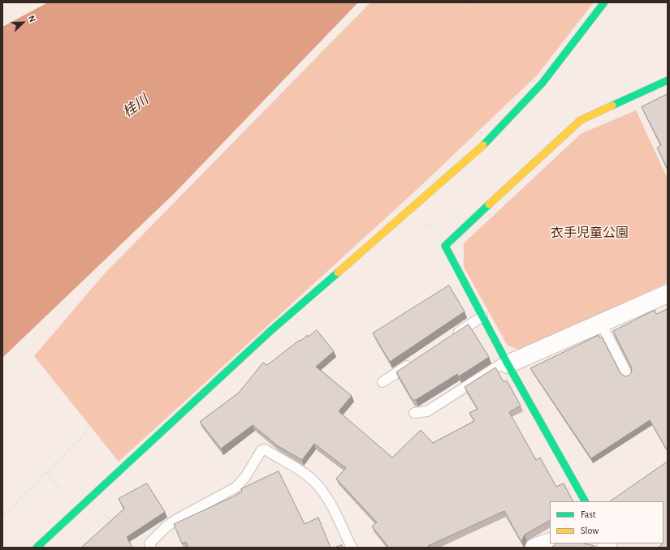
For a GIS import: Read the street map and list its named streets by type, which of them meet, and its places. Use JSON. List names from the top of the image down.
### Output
{
  "water": ["桂川"],
  "parks": ["衣手児童公園"],
  "legend": ["Fast", "Slow"],
  "north": "top right"
}
